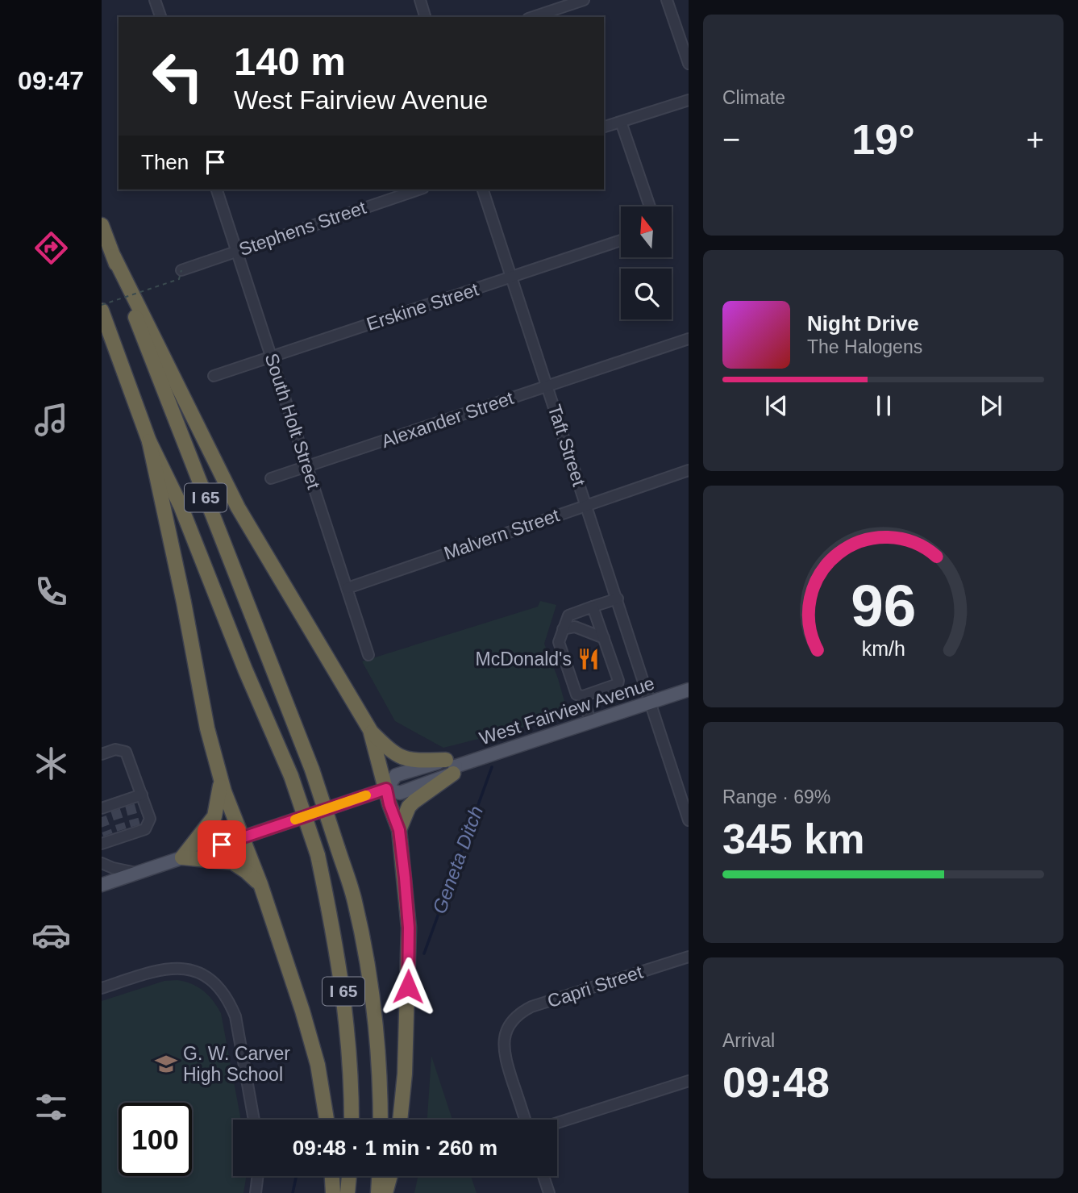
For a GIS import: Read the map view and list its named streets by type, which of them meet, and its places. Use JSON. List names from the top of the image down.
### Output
{
  "streets": {
    "highway": ["I 65"],
    "main road": ["West Fairview Avenue"],
    "street": [
      "Stephens Street",
      "Erskine Street",
      "Alexander Street",
      "South Holt Street",
      "Taft Street",
      "Malvern Street",
      "Capri Street"
    ]
  },
  "crossings": [
    ["Stephens Street", "South Holt Street"],
    ["Erskine Street", "South Holt Street"],
    ["Erskine Street", "Taft Street"],
    ["Alexander Street", "South Holt Street"],
    ["Alexander Street", "Taft Street"],
    ["South Holt Street", "Malvern Street"],
    ["Taft Street", "Malvern Street"],
    ["Taft Street", "West Fairview Avenue"]
  ],
  "water": ["Geneta Ditch"],
  "places": {
    "restaurant": ["McDonald's"],
    "school or university": ["G. W. Carver High School"]
  },
  "north": "top",
  "page": {
    "tabs": "09:47",
    "tile": [
      "Climate",
      ["Range · 69%", "345 km"],
      ["Arrival", "09:48"]
    ],
    "turn": ["140 m", "West Fairview Avenue"],
    "heat": ["−", "19°", "+"],
    "then": "Then",
    "song": ["Night Drive", "The Halogens"],
    "limit": "100",
    "trip": "09:48 · 1 min · 260 m",
    "gauge": ["96", "km/h"]
  }
}
